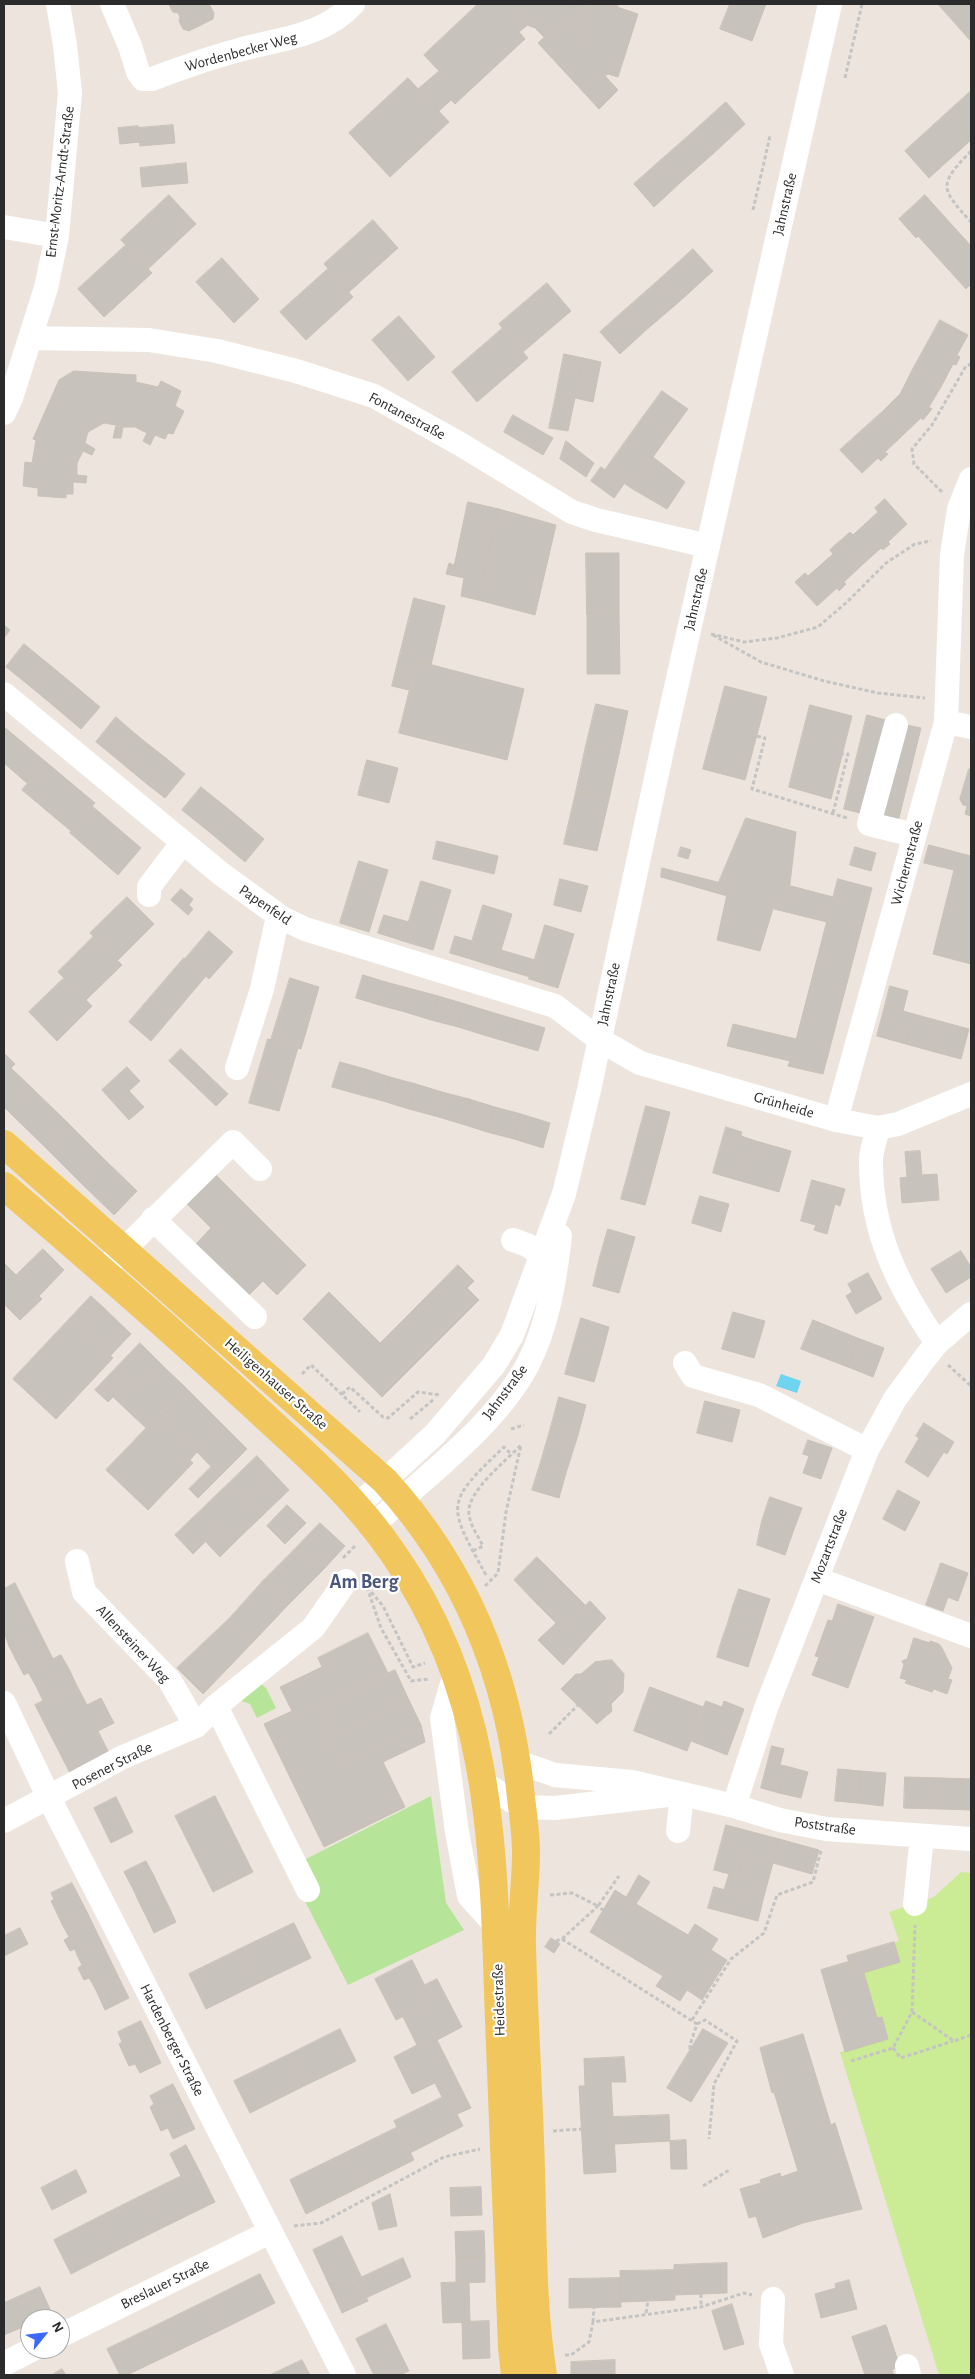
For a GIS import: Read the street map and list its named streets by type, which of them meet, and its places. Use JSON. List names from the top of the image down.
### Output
{
  "streets": {
    "main road": ["Heiligenhauser Straße", "Heidestraße"],
    "street": [
      "Wordenbecker Weg",
      "Ernst-Moritz-Arndt-Straße",
      "Jahnstraße",
      "Fontanestraße",
      "Wichernstraße",
      "Papenfeld",
      "Grünheide",
      "Mozartstraße",
      "Allensteiner Weg",
      "Posener Straße",
      "Poststraße",
      "Hardenberger Straße",
      "Breslauer Straße"
    ]
  },
  "crossings": [
    ["Ernst-Moritz-Arndt-Straße", "Fontanestraße"],
    ["Jahnstraße", "Fontanestraße"],
    ["Jahnstraße", "Papenfeld"],
    ["Jahnstraße", "Grünheide"],
    ["Jahnstraße", "Heiligenhauser Straße"],
    ["Wichernstraße", "Grünheide"],
    ["Papenfeld", "Grünheide"],
    ["Heiligenhauser Straße", "Heidestraße"],
    ["Mozartstraße", "Poststraße"],
    ["Allensteiner Weg", "Posener Straße"],
    ["Posener Straße", "Hardenberger Straße"],
    ["Poststraße", "Heidestraße"],
    ["Hardenberger Straße", "Breslauer Straße"]
  ],
  "districts": ["Am Berg"],
  "north": "top right"
}
